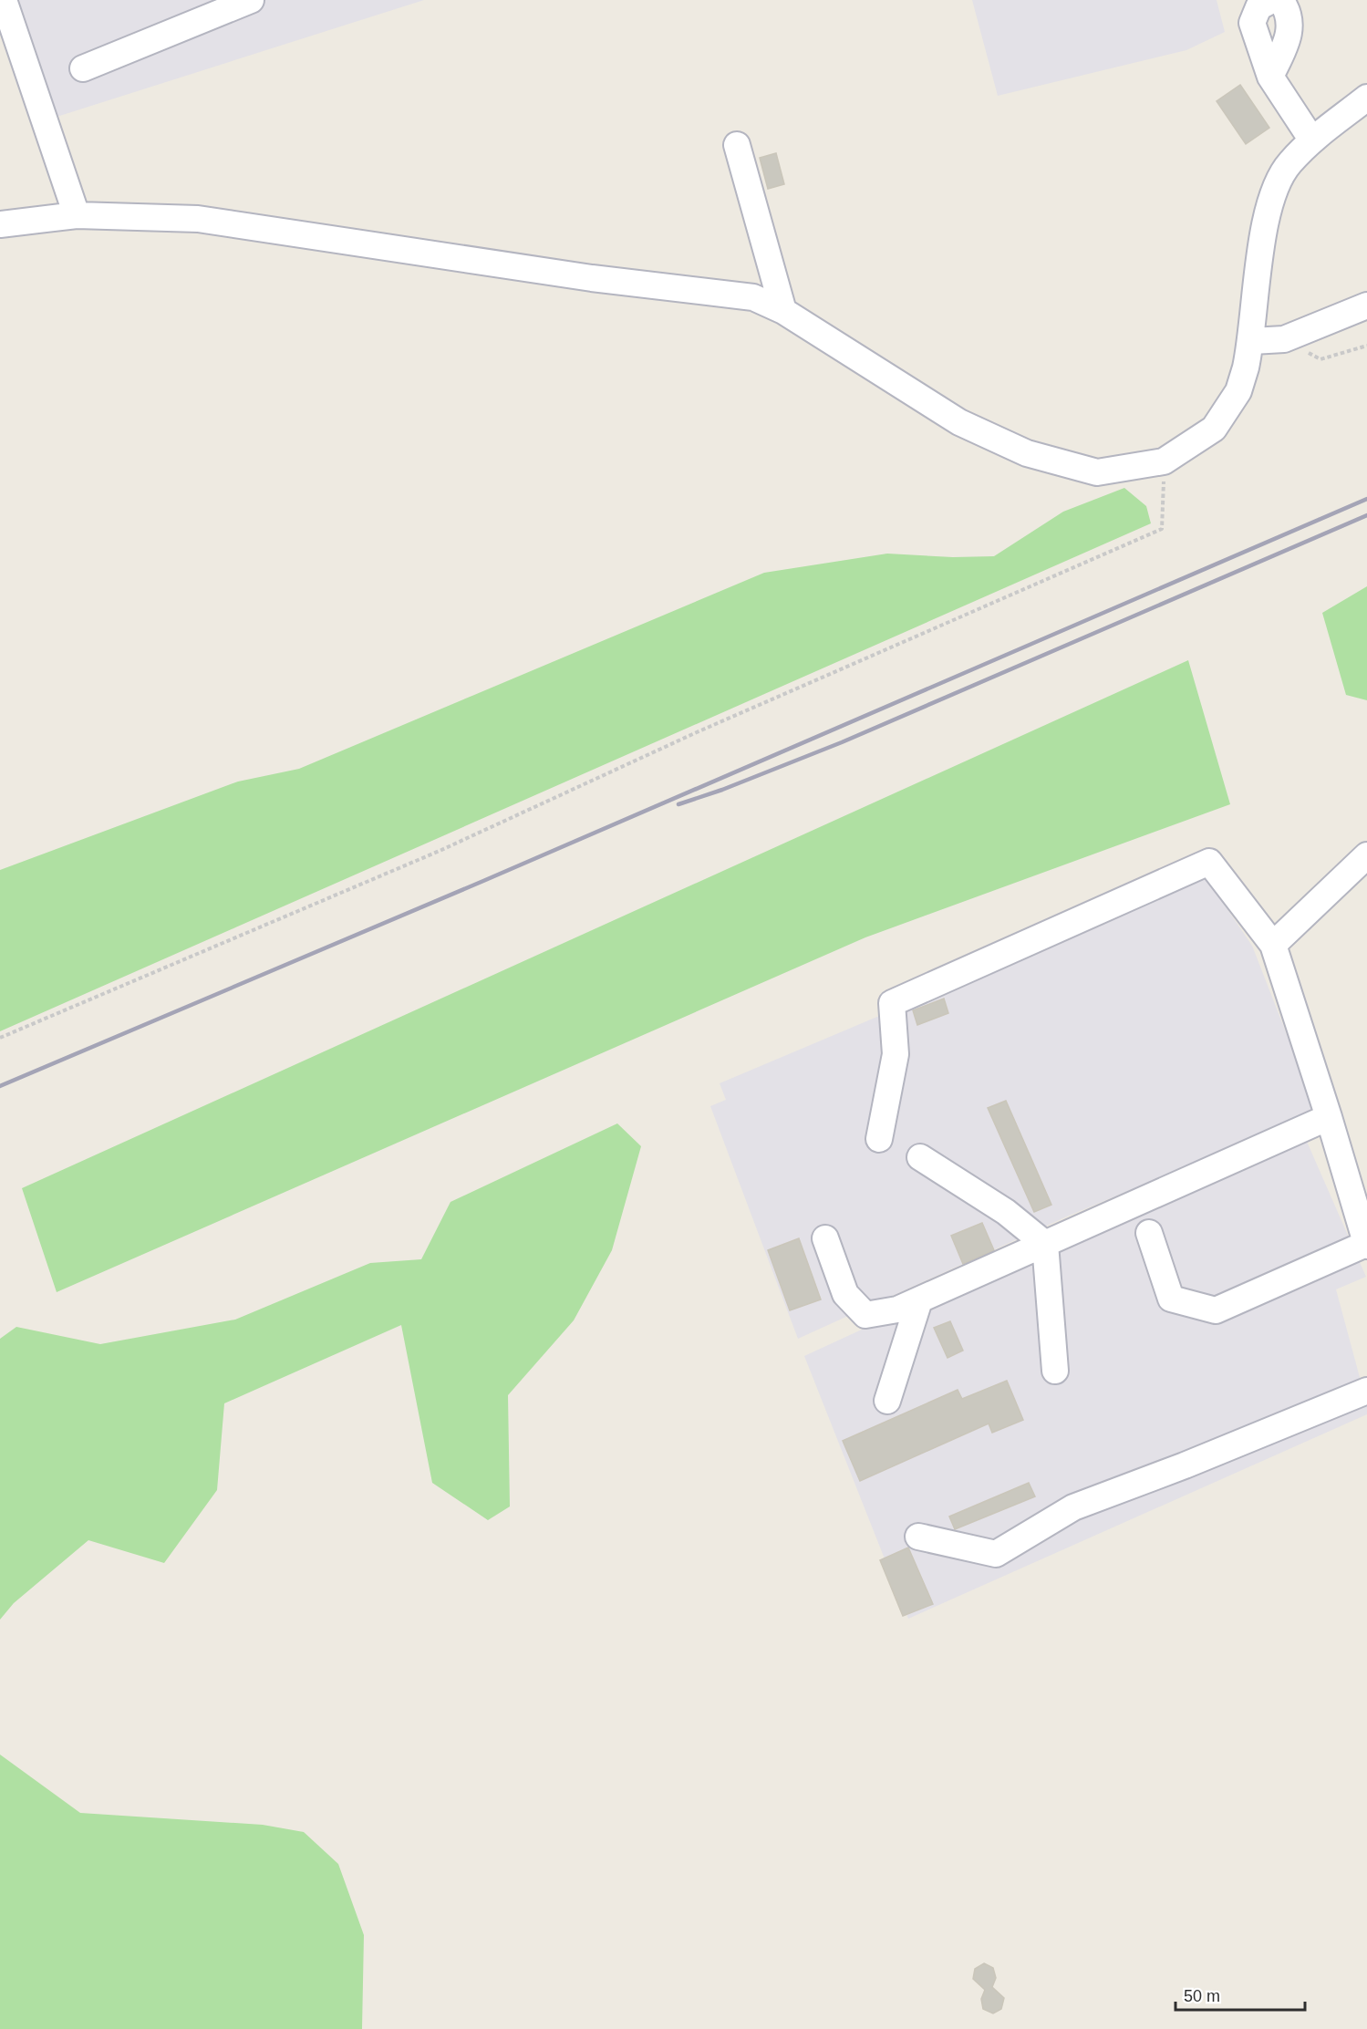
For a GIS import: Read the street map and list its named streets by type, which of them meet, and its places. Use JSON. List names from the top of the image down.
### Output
{
  "scale_bar": "50 m"
}
